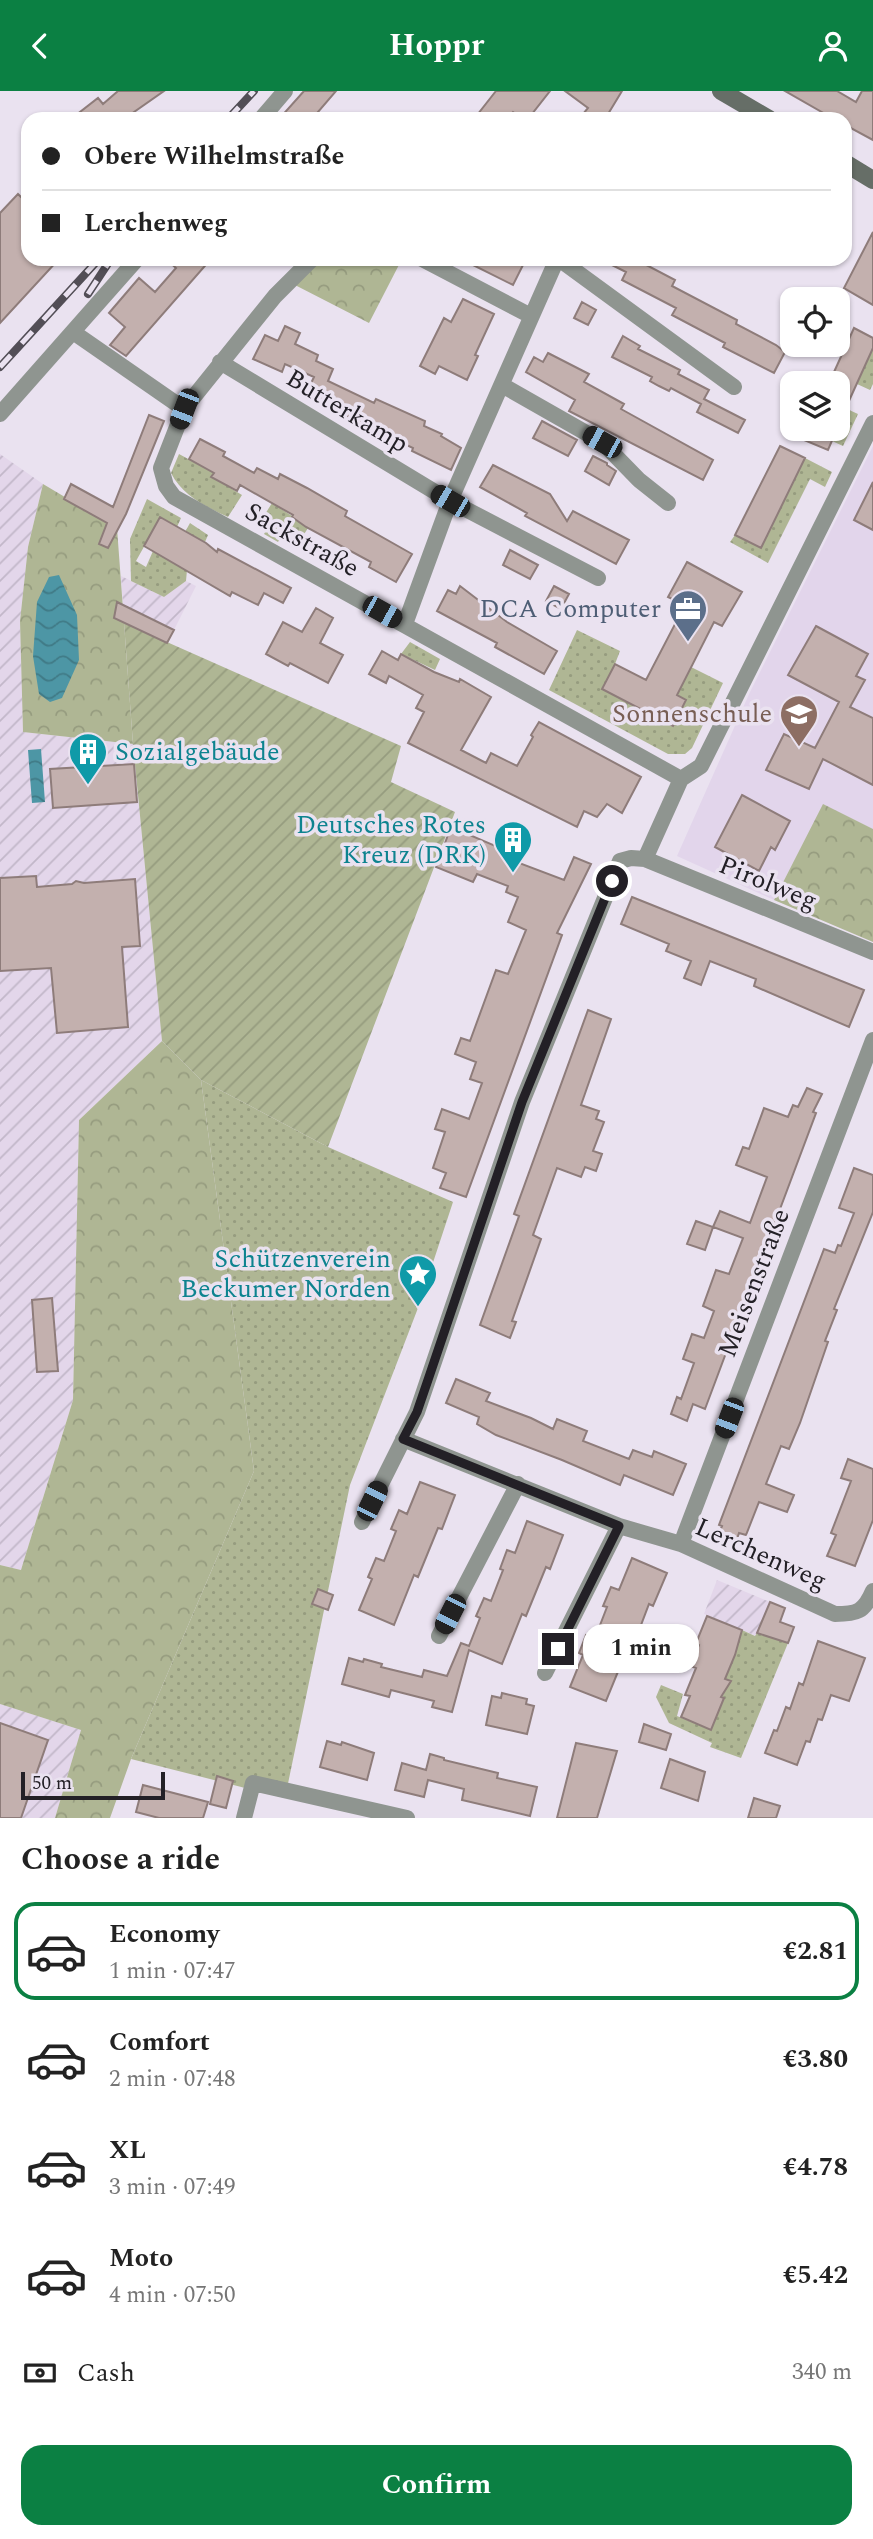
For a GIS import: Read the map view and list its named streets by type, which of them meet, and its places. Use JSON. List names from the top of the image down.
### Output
{
  "streets": {
    "street": [
      "Butterkamp",
      "Sackstraße",
      "Pirolweg",
      "Meisenstraße",
      "Lerchenweg"
    ]
  },
  "crossings": [
    ["Meisenstraße", "Lerchenweg"]
  ],
  "places": {
    "office": ["DCA Computer"],
    "school or university": ["Sonnenschule"],
    "building": ["Sozialgebäude", "Deutsches Rotes Kreuz (DRK)"],
    "place": ["Schützenverein Beckumer Norden"]
  },
  "scale_bar": "50 m",
  "page": {
    "header": "Hoppr",
    "banner": ["Obere Wilhelmstraße", "Lerchenweg"],
    "bubble": "1 min",
    "scale": "50 m",
    "heading": "Choose a ride",
    "list": [
      {
        "name": "Economy",
        "note": "1 min · 07:47",
        "value": "€2.81"
      },
      {
        "name": "Comfort",
        "note": "2 min · 07:48",
        "value": "€3.80"
      },
      {
        "name": "XL",
        "note": "3 min · 07:49",
        "value": "€4.78"
      },
      {
        "name": "Moto",
        "note": "4 min · 07:50",
        "value": "€5.42"
      }
    ],
    "pay": ["Cash", "340 m"],
    "buttons": "Confirm"
  }
}
